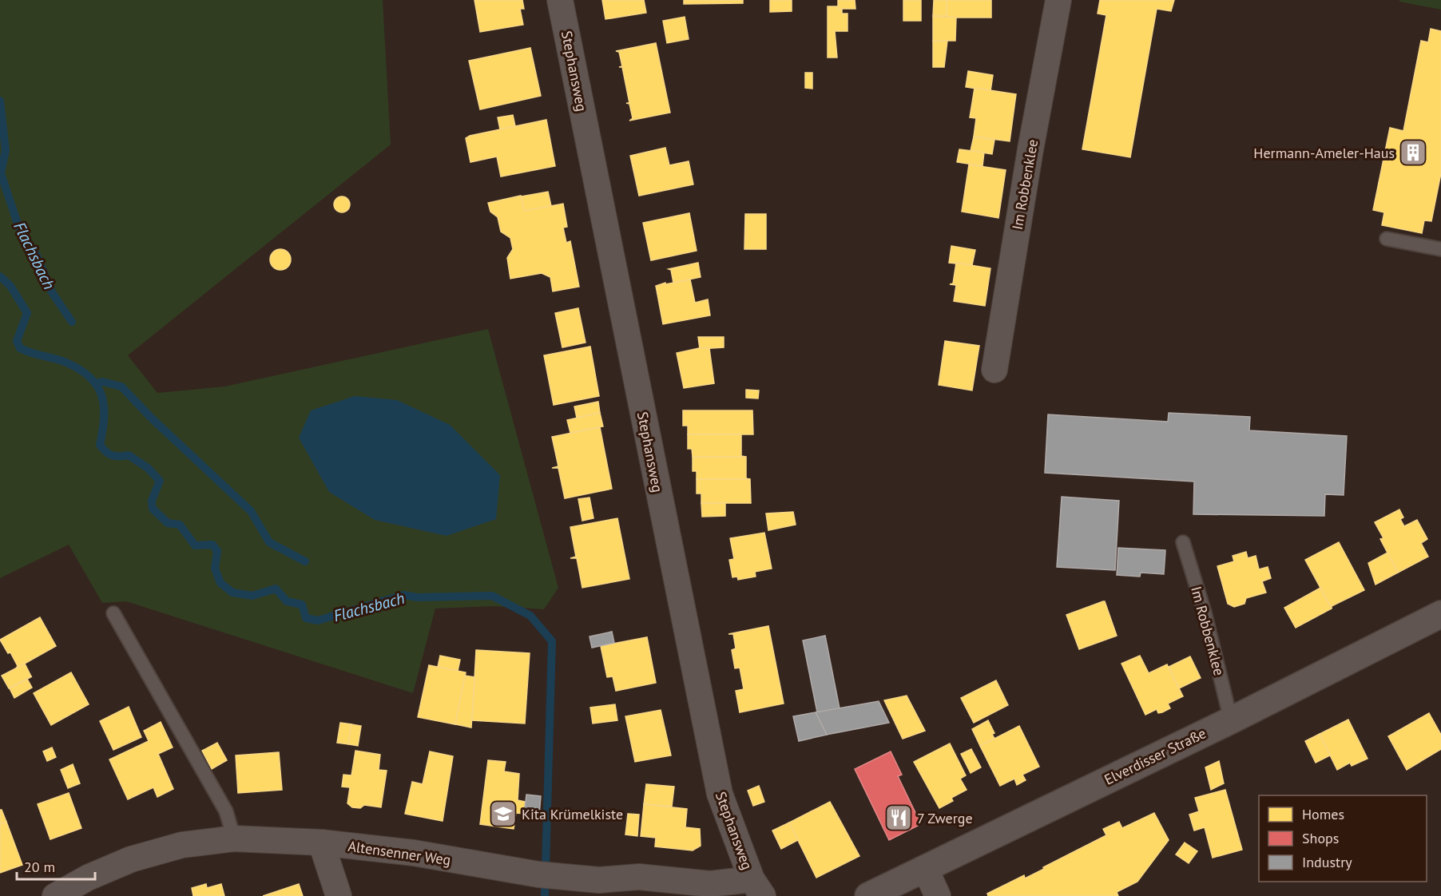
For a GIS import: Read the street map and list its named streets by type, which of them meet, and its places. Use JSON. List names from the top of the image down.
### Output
{
  "streets": {
    "main road": ["Elverdisser Straße"],
    "street": ["Stephansweg", "Im Robbenklee", "Altensenner Weg"]
  },
  "crossings": [
    ["Stephansweg", "Altensenner Weg"],
    ["Im Robbenklee", "Elverdisser Straße"]
  ],
  "water": ["Flachsbach"],
  "places": {
    "building": ["Hermann-Ameler-Haus"],
    "school or university": ["Kita Krümelkiste"],
    "restaurant": ["7 Zwerge"]
  },
  "legend": ["Homes", "Shops", "Industry"],
  "scale_bar": "20 m"
}
